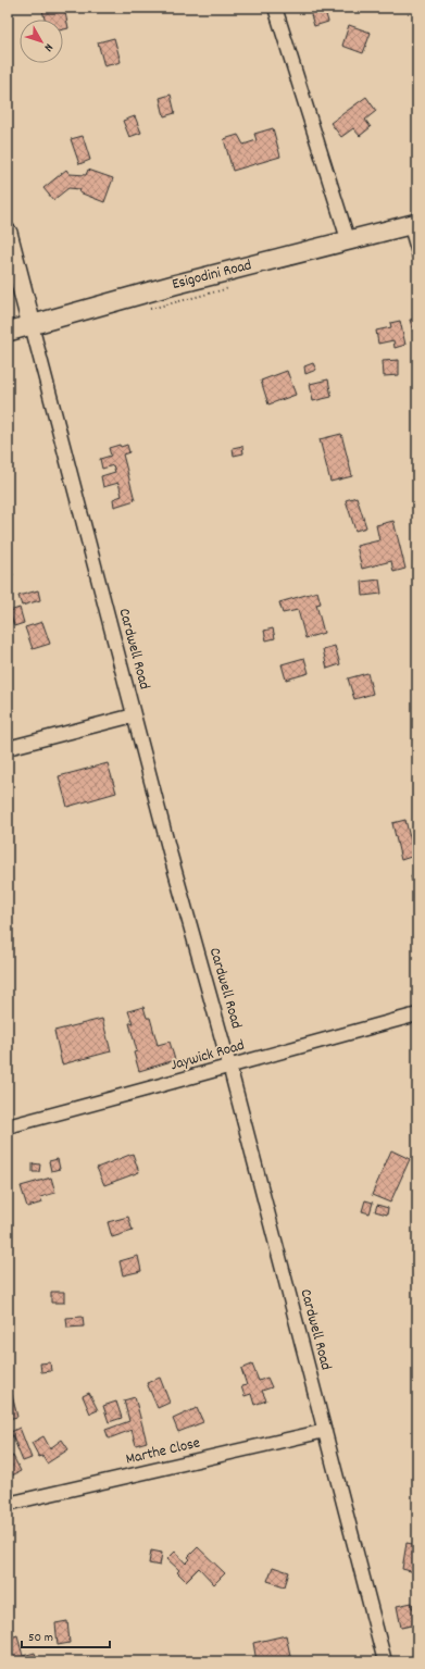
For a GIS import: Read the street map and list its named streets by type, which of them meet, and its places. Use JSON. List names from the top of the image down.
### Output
{
  "streets": {
    "main road": ["Esigodini Road"],
    "street": ["Cardwell Road", "Jaywick Road", "Marthe Close"]
  },
  "crossings": [
    ["Esigodini Road", "Cardwell Road"],
    ["Cardwell Road", "Jaywick Road"],
    ["Cardwell Road", "Marthe Close"]
  ],
  "scale_bar": "50 m",
  "north": "bottom right"
}
